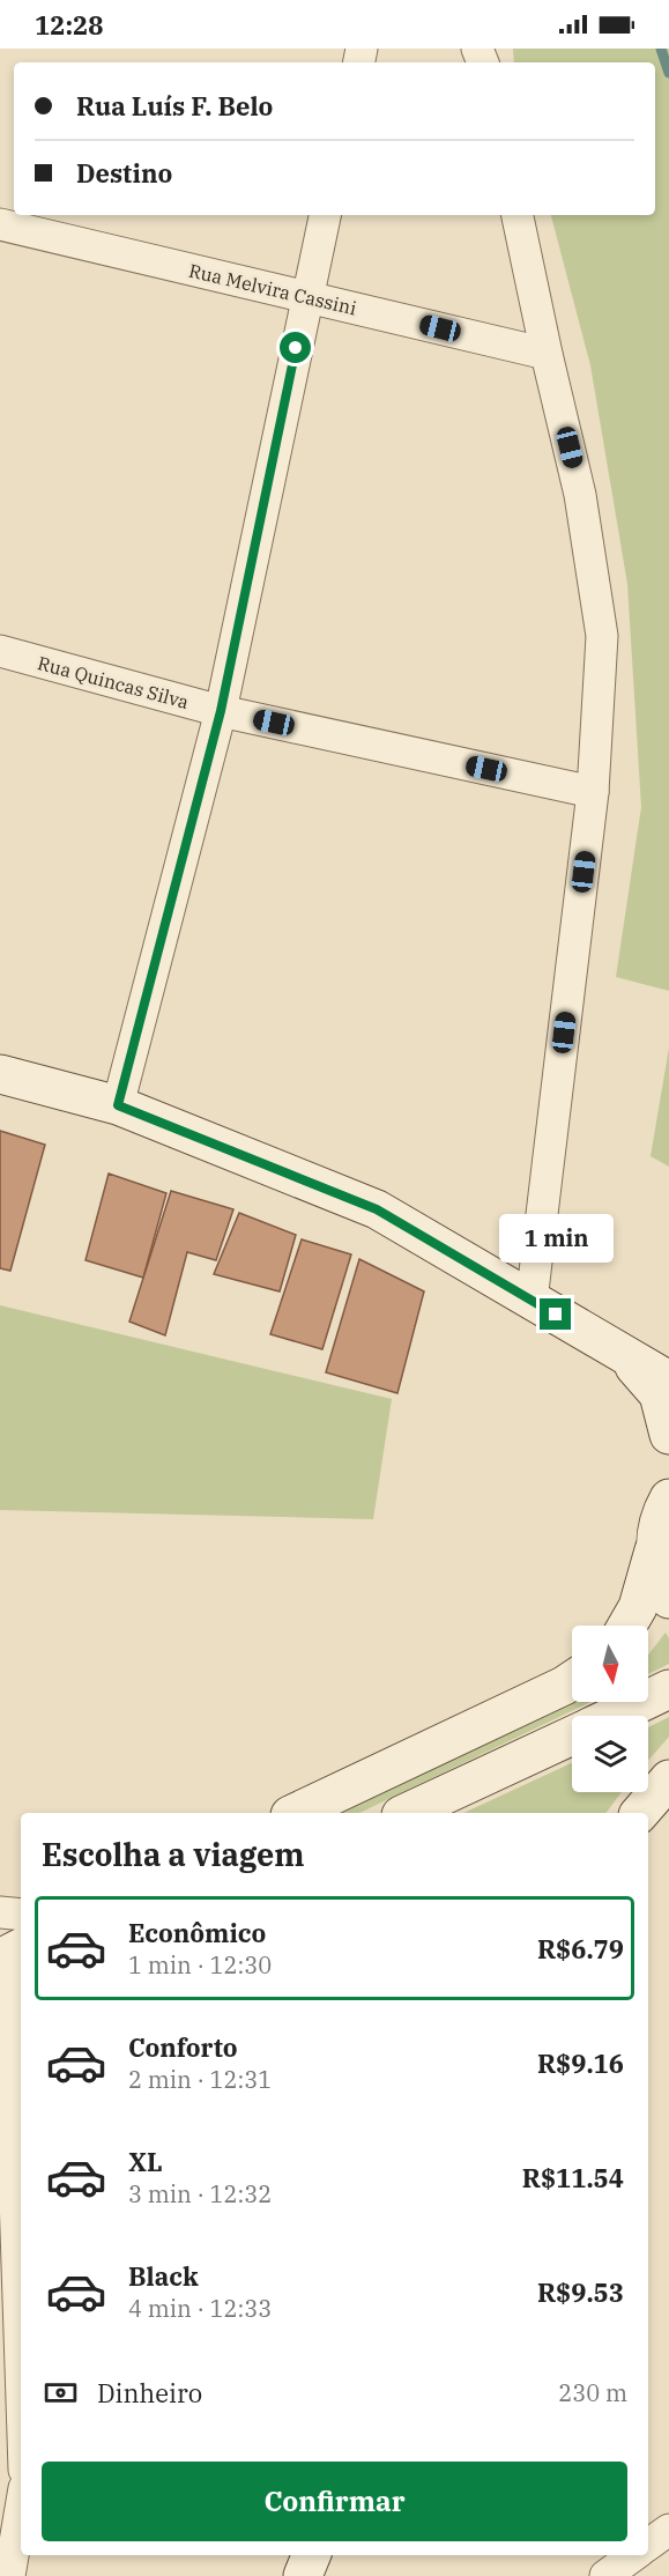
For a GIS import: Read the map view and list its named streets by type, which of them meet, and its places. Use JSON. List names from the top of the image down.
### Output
{
  "streets": {
    "street": ["Rua Melvira Cassini", "Rua Quincas Silva"]
  },
  "north": "bottom",
  "page": {
    "status": "12:28",
    "banner": ["Rua Luís F. Belo", "Destino"],
    "bubble": "1 min",
    "heading": "Escolha a viagem",
    "list": [
      {
        "name": "Econômico",
        "note": "1 min · 12:30",
        "value": "R$6.79"
      },
      {
        "name": "Conforto",
        "note": "2 min · 12:31",
        "value": "R$9.16"
      },
      {
        "name": "XL",
        "note": "3 min · 12:32",
        "value": "R$11.54"
      },
      {
        "name": "Black",
        "note": "4 min · 12:33",
        "value": "R$9.53"
      }
    ],
    "pay": ["Dinheiro", "230 m"],
    "buttons": "Confirmar"
  }
}
